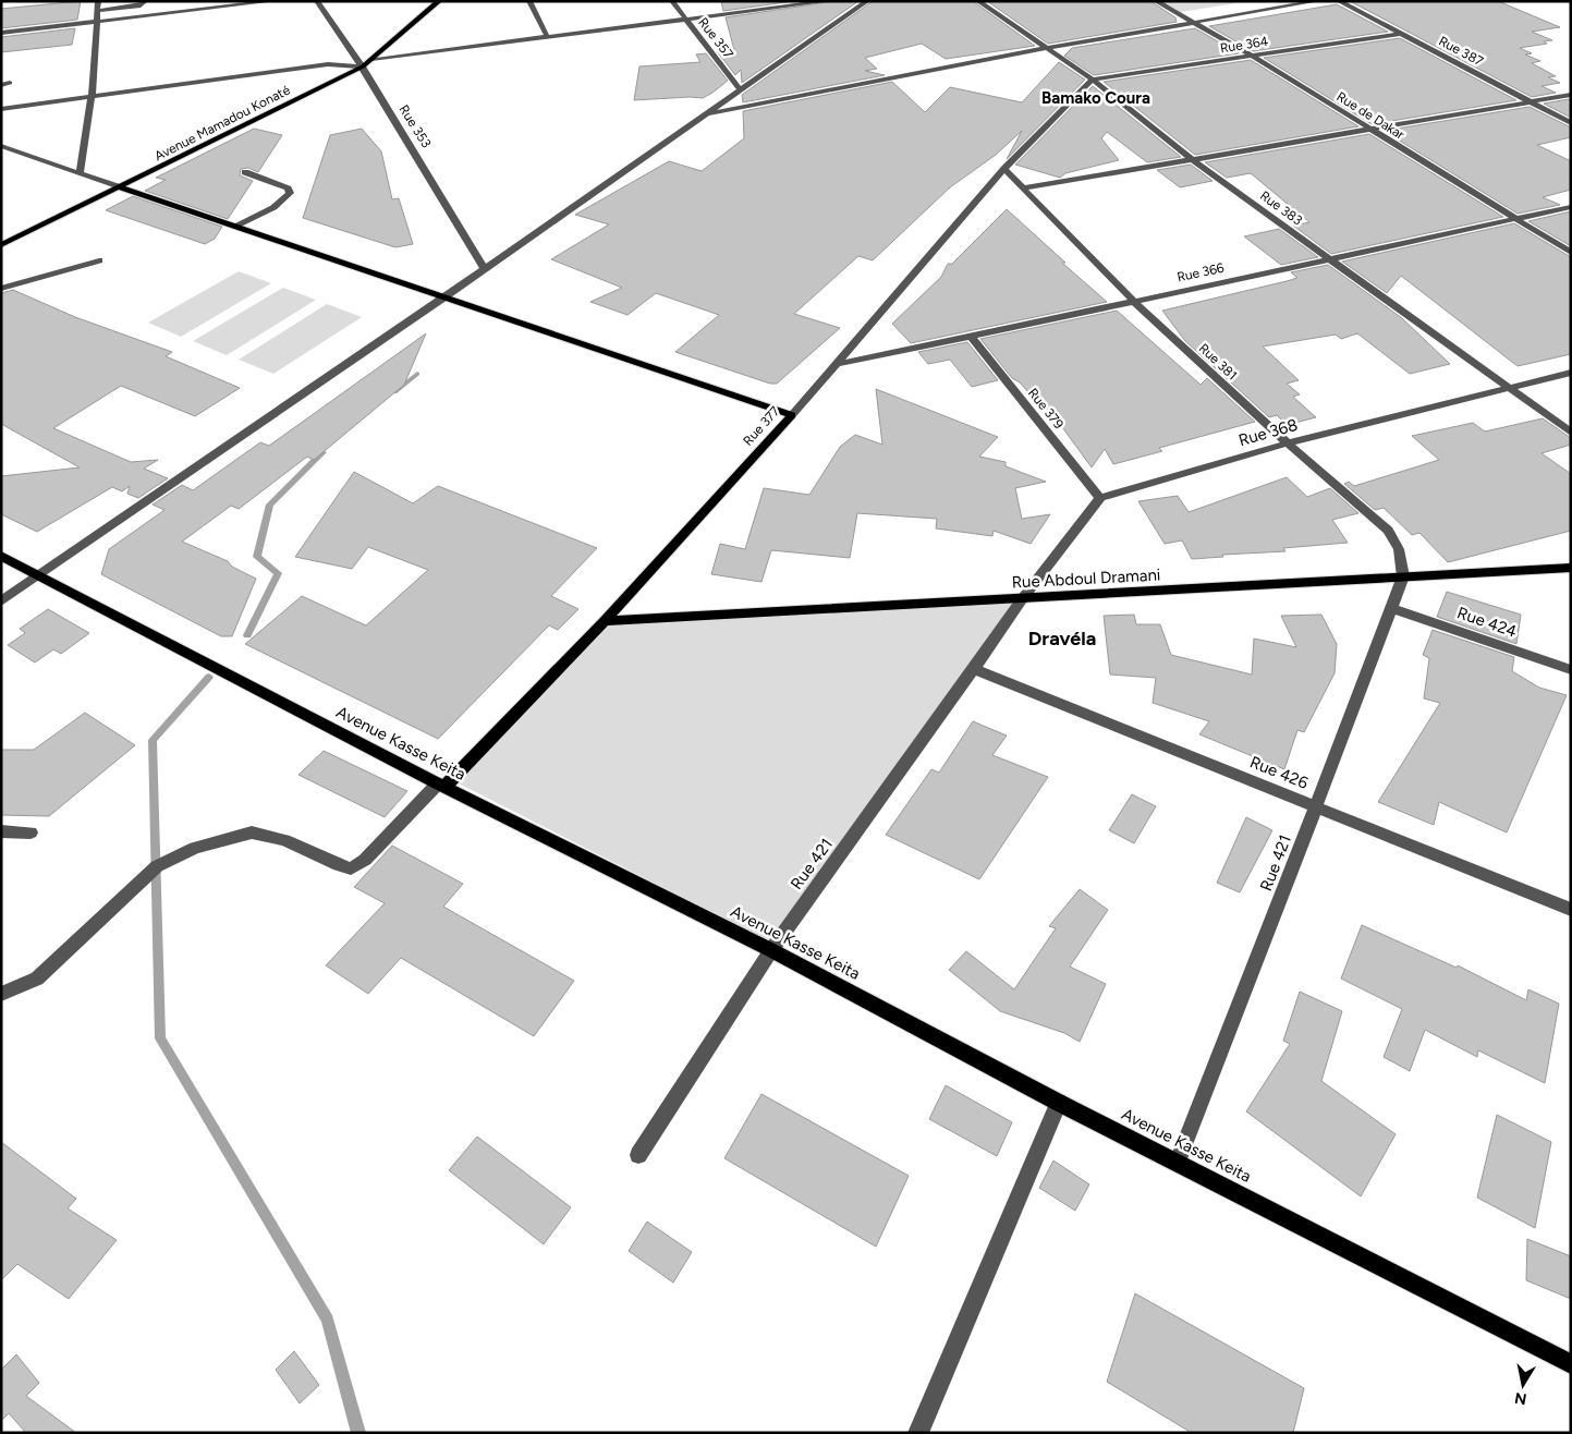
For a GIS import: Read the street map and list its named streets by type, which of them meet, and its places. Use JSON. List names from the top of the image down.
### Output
{
  "streets": {
    "main road": [
      "Avenue Mamadou Konaté",
      "Rue 377",
      "Rue Abdoul Dramani",
      "Avenue Kasse Keita"
    ],
    "street": [
      "Rue 357",
      "Rue 364",
      "Rue 387",
      "Rue de Dakar",
      "Rue 353",
      "Rue 383",
      "Rue 366",
      "Rue 381",
      "Rue 379",
      "Rue 368",
      "Rue 424",
      "Rue 426",
      "Rue 421"
    ]
  },
  "crossings": [
    ["Rue 364", "Rue 387"],
    ["Rue 364", "Rue de Dakar"],
    ["Rue 364", "Rue 383"],
    ["Rue 364", "Rue 377"],
    ["Rue de Dakar", "Rue 366"],
    ["Avenue Mamadou Konaté", "Rue 353"],
    ["Rue 383", "Rue 366"],
    ["Rue 383", "Rue 377"],
    ["Rue 383", "Rue 368"],
    ["Rue 366", "Rue 381"],
    ["Rue 366", "Rue 379"],
    ["Rue 366", "Rue 377"],
    ["Rue 381", "Rue 377"],
    ["Rue 381", "Rue 368"],
    ["Rue 381", "Rue Abdoul Dramani"],
    ["Rue 381", "Rue 421"],
    ["Rue 379", "Rue 368"],
    ["Rue 377", "Rue Abdoul Dramani"],
    ["Rue 377", "Avenue Kasse Keita"],
    ["Rue Abdoul Dramani", "Rue 421"],
    ["Rue 424", "Rue 421"],
    ["Avenue Kasse Keita", "Rue 421"],
    ["Rue 426", "Rue 421"]
  ],
  "districts": ["Bamako Coura", "Dravéla"],
  "north": "bottom"
}
